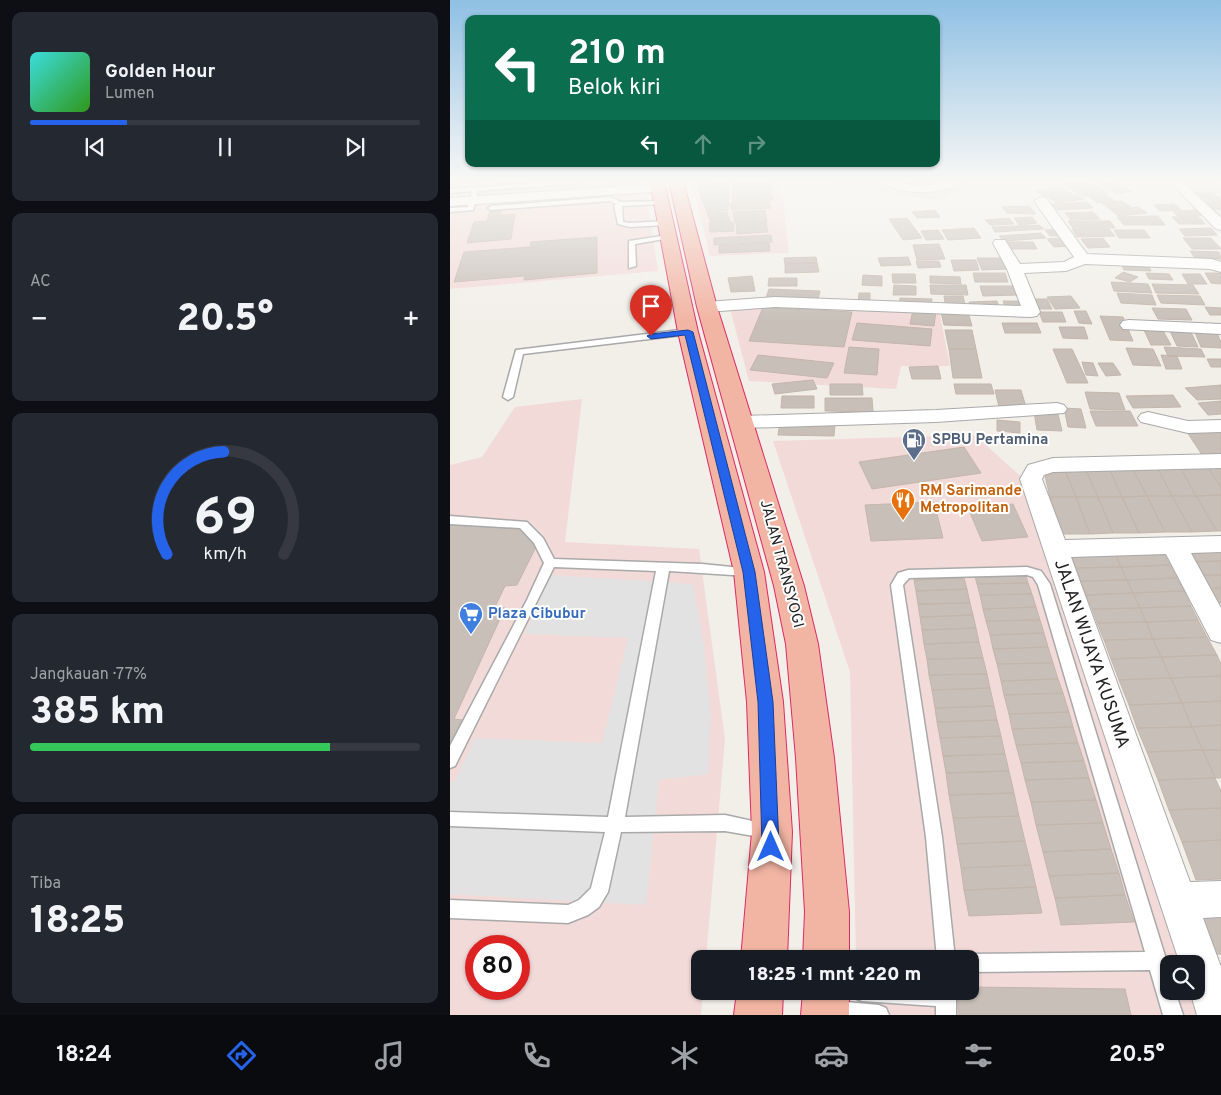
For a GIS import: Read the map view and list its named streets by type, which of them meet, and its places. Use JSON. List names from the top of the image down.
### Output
{
  "streets": {
    "highway": ["JALAN TRANSYOGI"],
    "street": ["JALAN WIJAYA KUSUMA"]
  },
  "places": {
    "fuel station": ["SPBU Pertamina"],
    "restaurant": ["RM Sarimande Metropolitan"],
    "supermarket": ["Plaza Cibubur"]
  },
  "page": {
    "turn": ["210 m", "Belok kiri"],
    "song": ["Golden Hour", "Lumen"],
    "tile": [
      "AC",
      ["Jangkauan · 77%", "385 km"],
      ["Tiba", "18:25"]
    ],
    "heat": ["−", "20.5°", "+"],
    "limit": "80",
    "trip": "18:25 · 1 mnt · 220 m",
    "tabs": ["18:24", "20.5°"],
    "gauge": ["69", "km/h"]
  }
}
